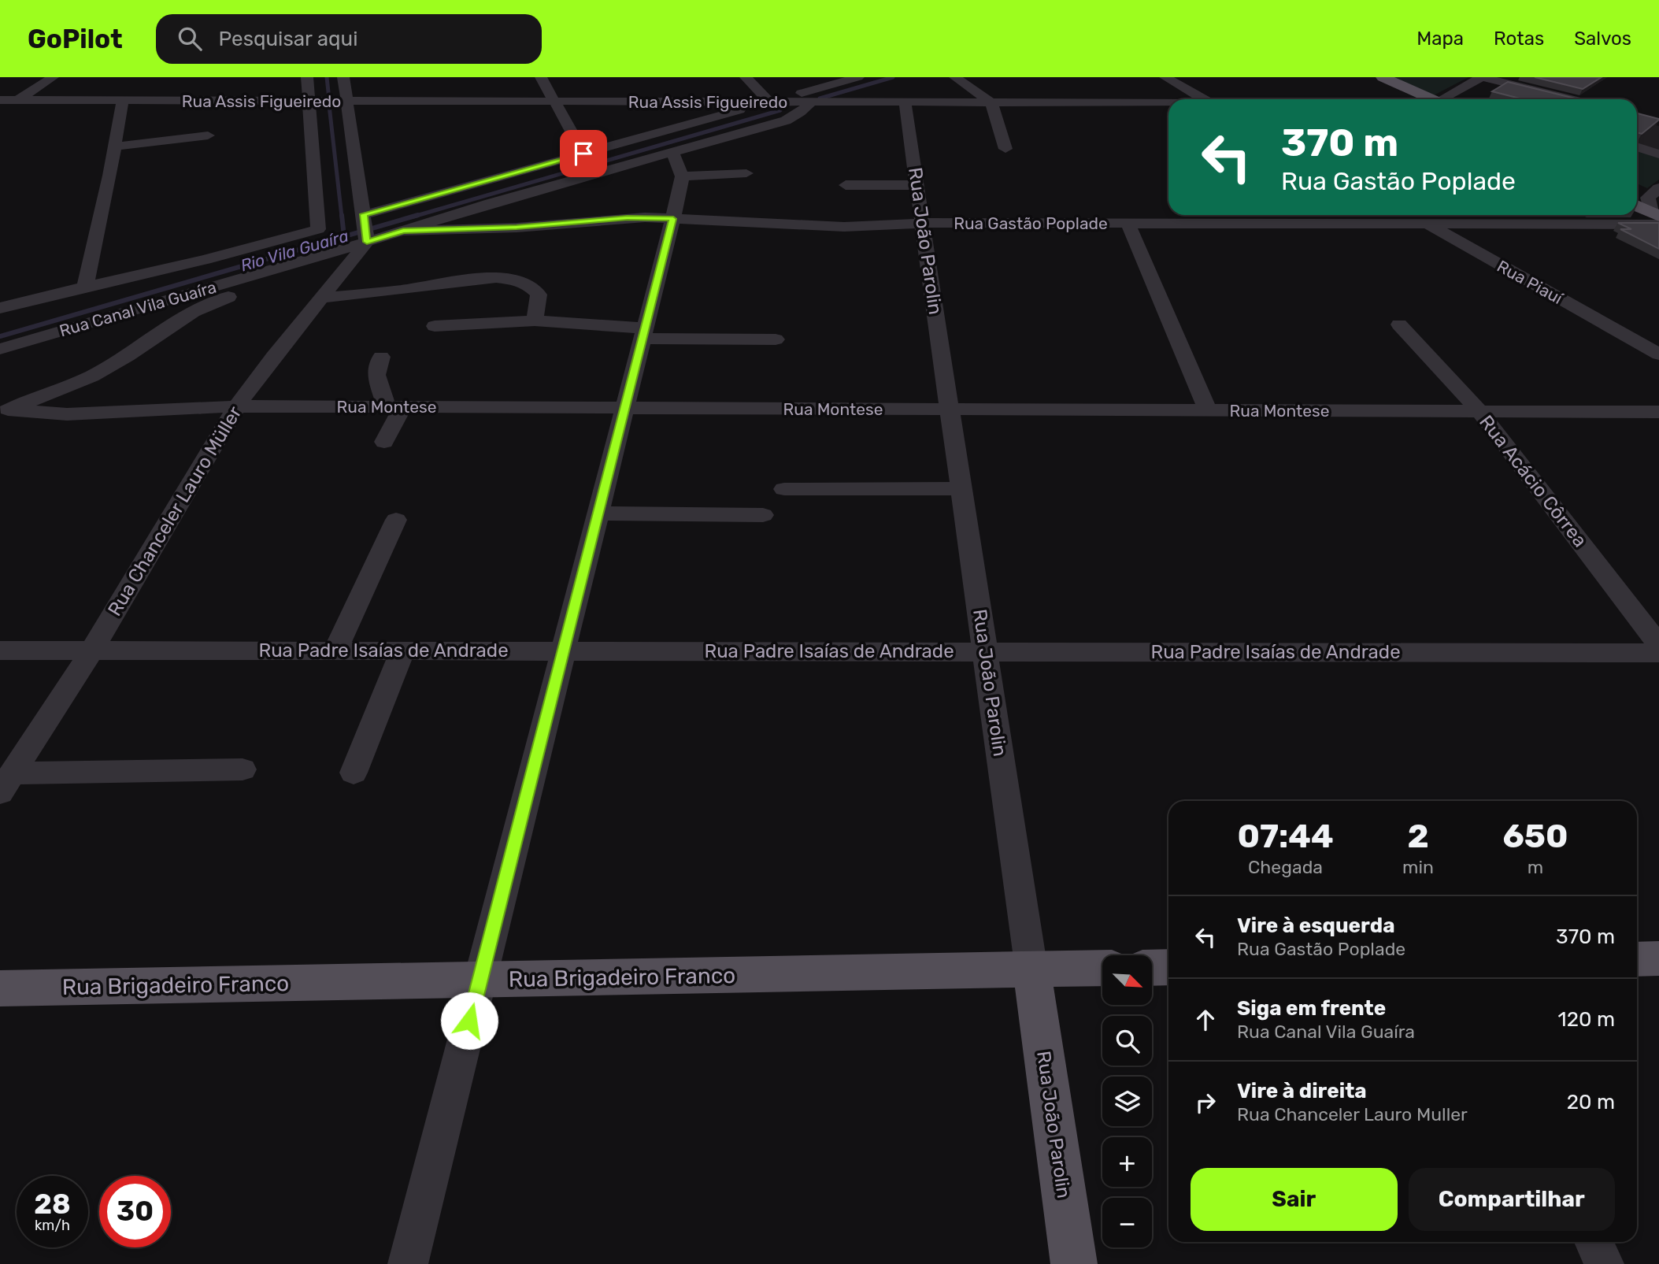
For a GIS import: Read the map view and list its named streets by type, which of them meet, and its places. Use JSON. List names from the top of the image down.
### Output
{
  "streets": {
    "main road": ["Rua João Parolin", "Rua Brigadeiro Franco"],
    "street": [
      "Rua Assis Figueiredo",
      "Rua Gastão Poplade",
      "Rua Piauí",
      "Rua Canal Vila Guaíra",
      "Rua Montese",
      "Rua Acácio Côrrea",
      "Rua Chanceler Lauro Müller",
      "Rua Padre Isaías de Andrade"
    ]
  },
  "crossings": [
    ["Rua Assis Figueiredo", "Rua João Parolin"],
    ["Rua Assis Figueiredo", "Rua Canal Vila Guaíra"],
    ["Rua Gastão Poplade", "Rua João Parolin"],
    ["Rua Gastão Poplade", "Rua Piauí"],
    ["Rua Gastão Poplade", "Rua Canal Vila Guaíra"],
    ["Rua João Parolin", "Rua Montese"],
    ["Rua João Parolin", "Rua Padre Isaías de Andrade"],
    ["Rua João Parolin", "Rua Brigadeiro Franco"],
    ["Rua Canal Vila Guaíra", "Rua Chanceler Lauro Müller"],
    ["Rua Montese", "Rua Acácio Côrrea"],
    ["Rua Montese", "Rua Chanceler Lauro Müller"],
    ["Rua Chanceler Lauro Müller", "Rua Padre Isaías de Andrade"]
  ],
  "water": ["Rio Vila Guaíra"],
  "north": "bottom right",
  "page": {
    "header": "GoPilot",
    "search": "Pesquisar aqui",
    "nav": ["Mapa", "Rotas", "Salvos"],
    "turn": ["370 m", "Rua Gastão Poplade"],
    "eta": [
      "07:44",
      "Chegada",
      "2",
      "min",
      "650",
      "m"
    ],
    "list": [
      {
        "name": "Vire à esquerda",
        "note": "Rua Gastão Poplade",
        "value": "370 m"
      },
      {
        "name": "Siga em frente",
        "note": "Rua Canal Vila Guaíra",
        "value": "120 m"
      },
      {
        "name": "Vire à direita",
        "note": "Rua Chanceler Lauro Muller",
        "value": "20 m"
      }
    ],
    "map_buttons": ["+", "−"],
    "buttons": ["Sair", "Compartilhar"],
    "speed": "28 km/h",
    "limit": "30"
  }
}
